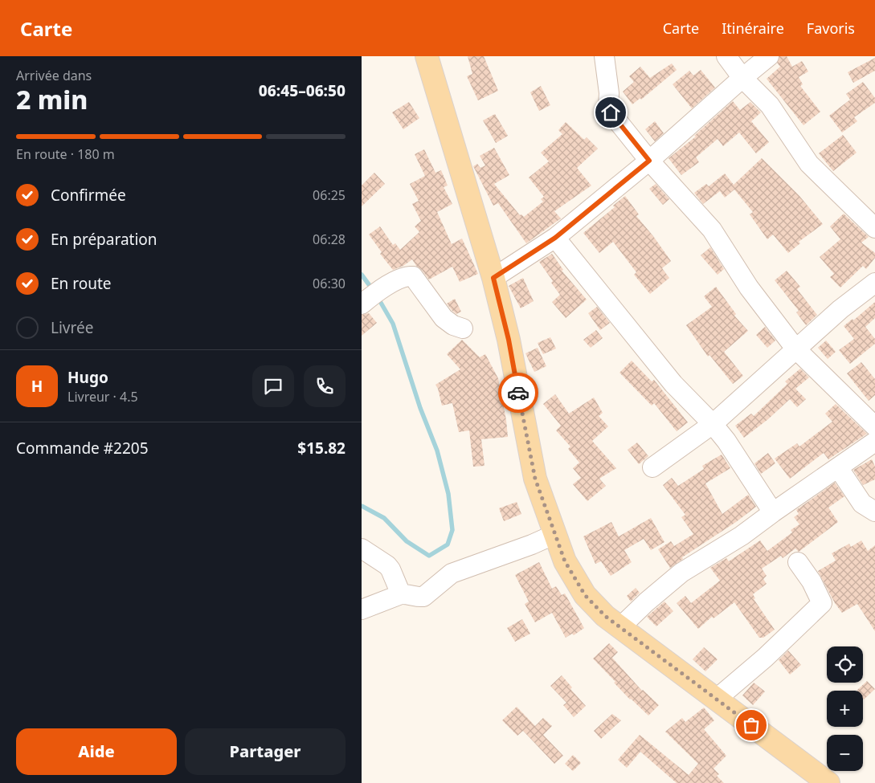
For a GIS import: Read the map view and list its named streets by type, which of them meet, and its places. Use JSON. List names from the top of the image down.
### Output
{
  "page": {
    "header": "Carte",
    "nav": ["Carte", "Itinéraire", "Favoris"],
    "heading": ["2 min", "Arrivée dans", "06:45–06:50"],
    "panel": [
      "Hugo",
      "Livreur · 4.5",
      "Commande #2205",
      "$15.82"
    ],
    "bar": "En route · 180 m",
    "list": [
      ["Confirmée", "06:25"],
      ["En préparation", "06:28"],
      ["En route", "06:30"],
      "Livrée"
    ],
    "round": "H",
    "map_buttons": ["+", "−"],
    "buttons": ["Aide", "Partager"]
  }
}
